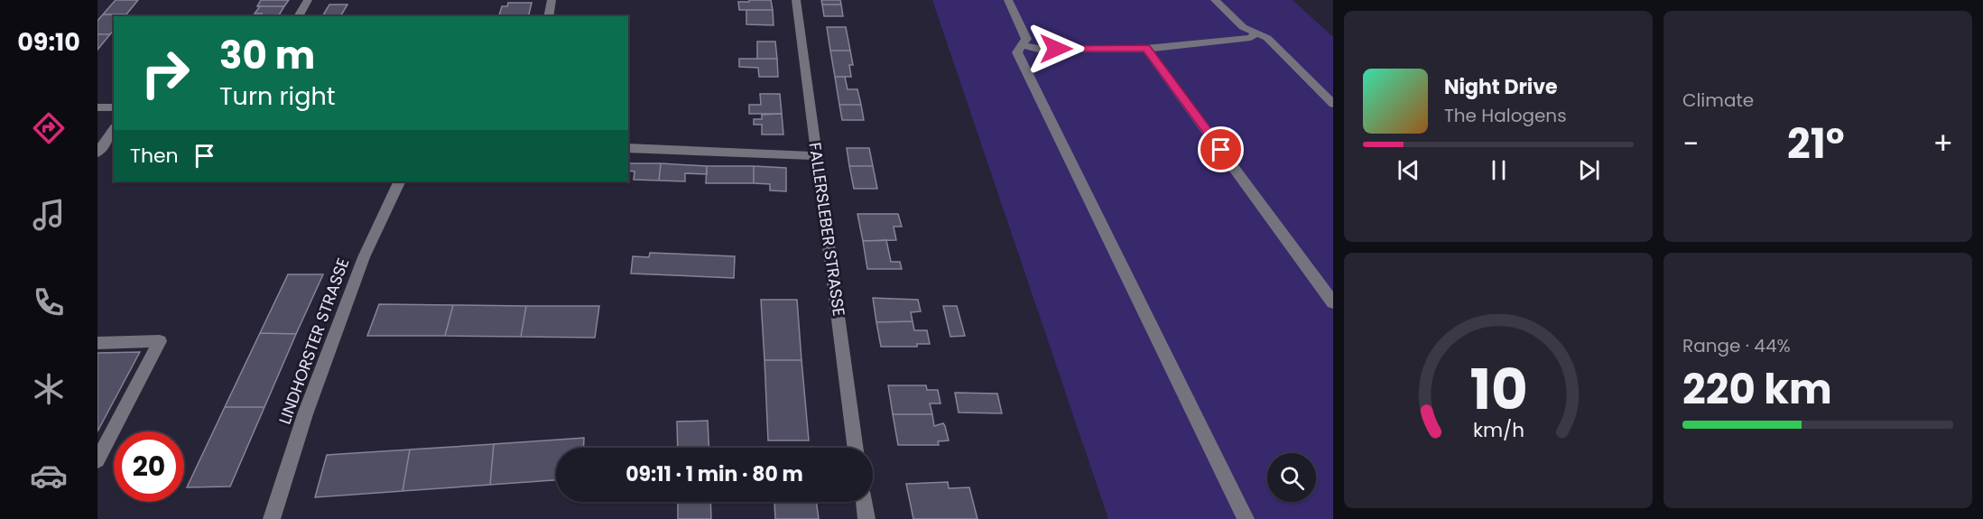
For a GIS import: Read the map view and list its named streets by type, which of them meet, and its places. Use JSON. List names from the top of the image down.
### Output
{
  "streets": {
    "street": ["FALLERSLEBER STRASSE", "LINDHORSTER STRASSE"]
  },
  "page": {
    "tabs": "09:10",
    "tile": [
      "Climate",
      ["Range · 44%", "220 km"]
    ],
    "turn": ["30 m", "Turn right"],
    "song": ["Night Drive", "The Halogens"],
    "heat": ["−", "21°", "+"],
    "then": "Then",
    "limit": "20",
    "trip": "09:11 · 1 min · 80 m",
    "gauge": ["10", "km/h"]
  }
}
